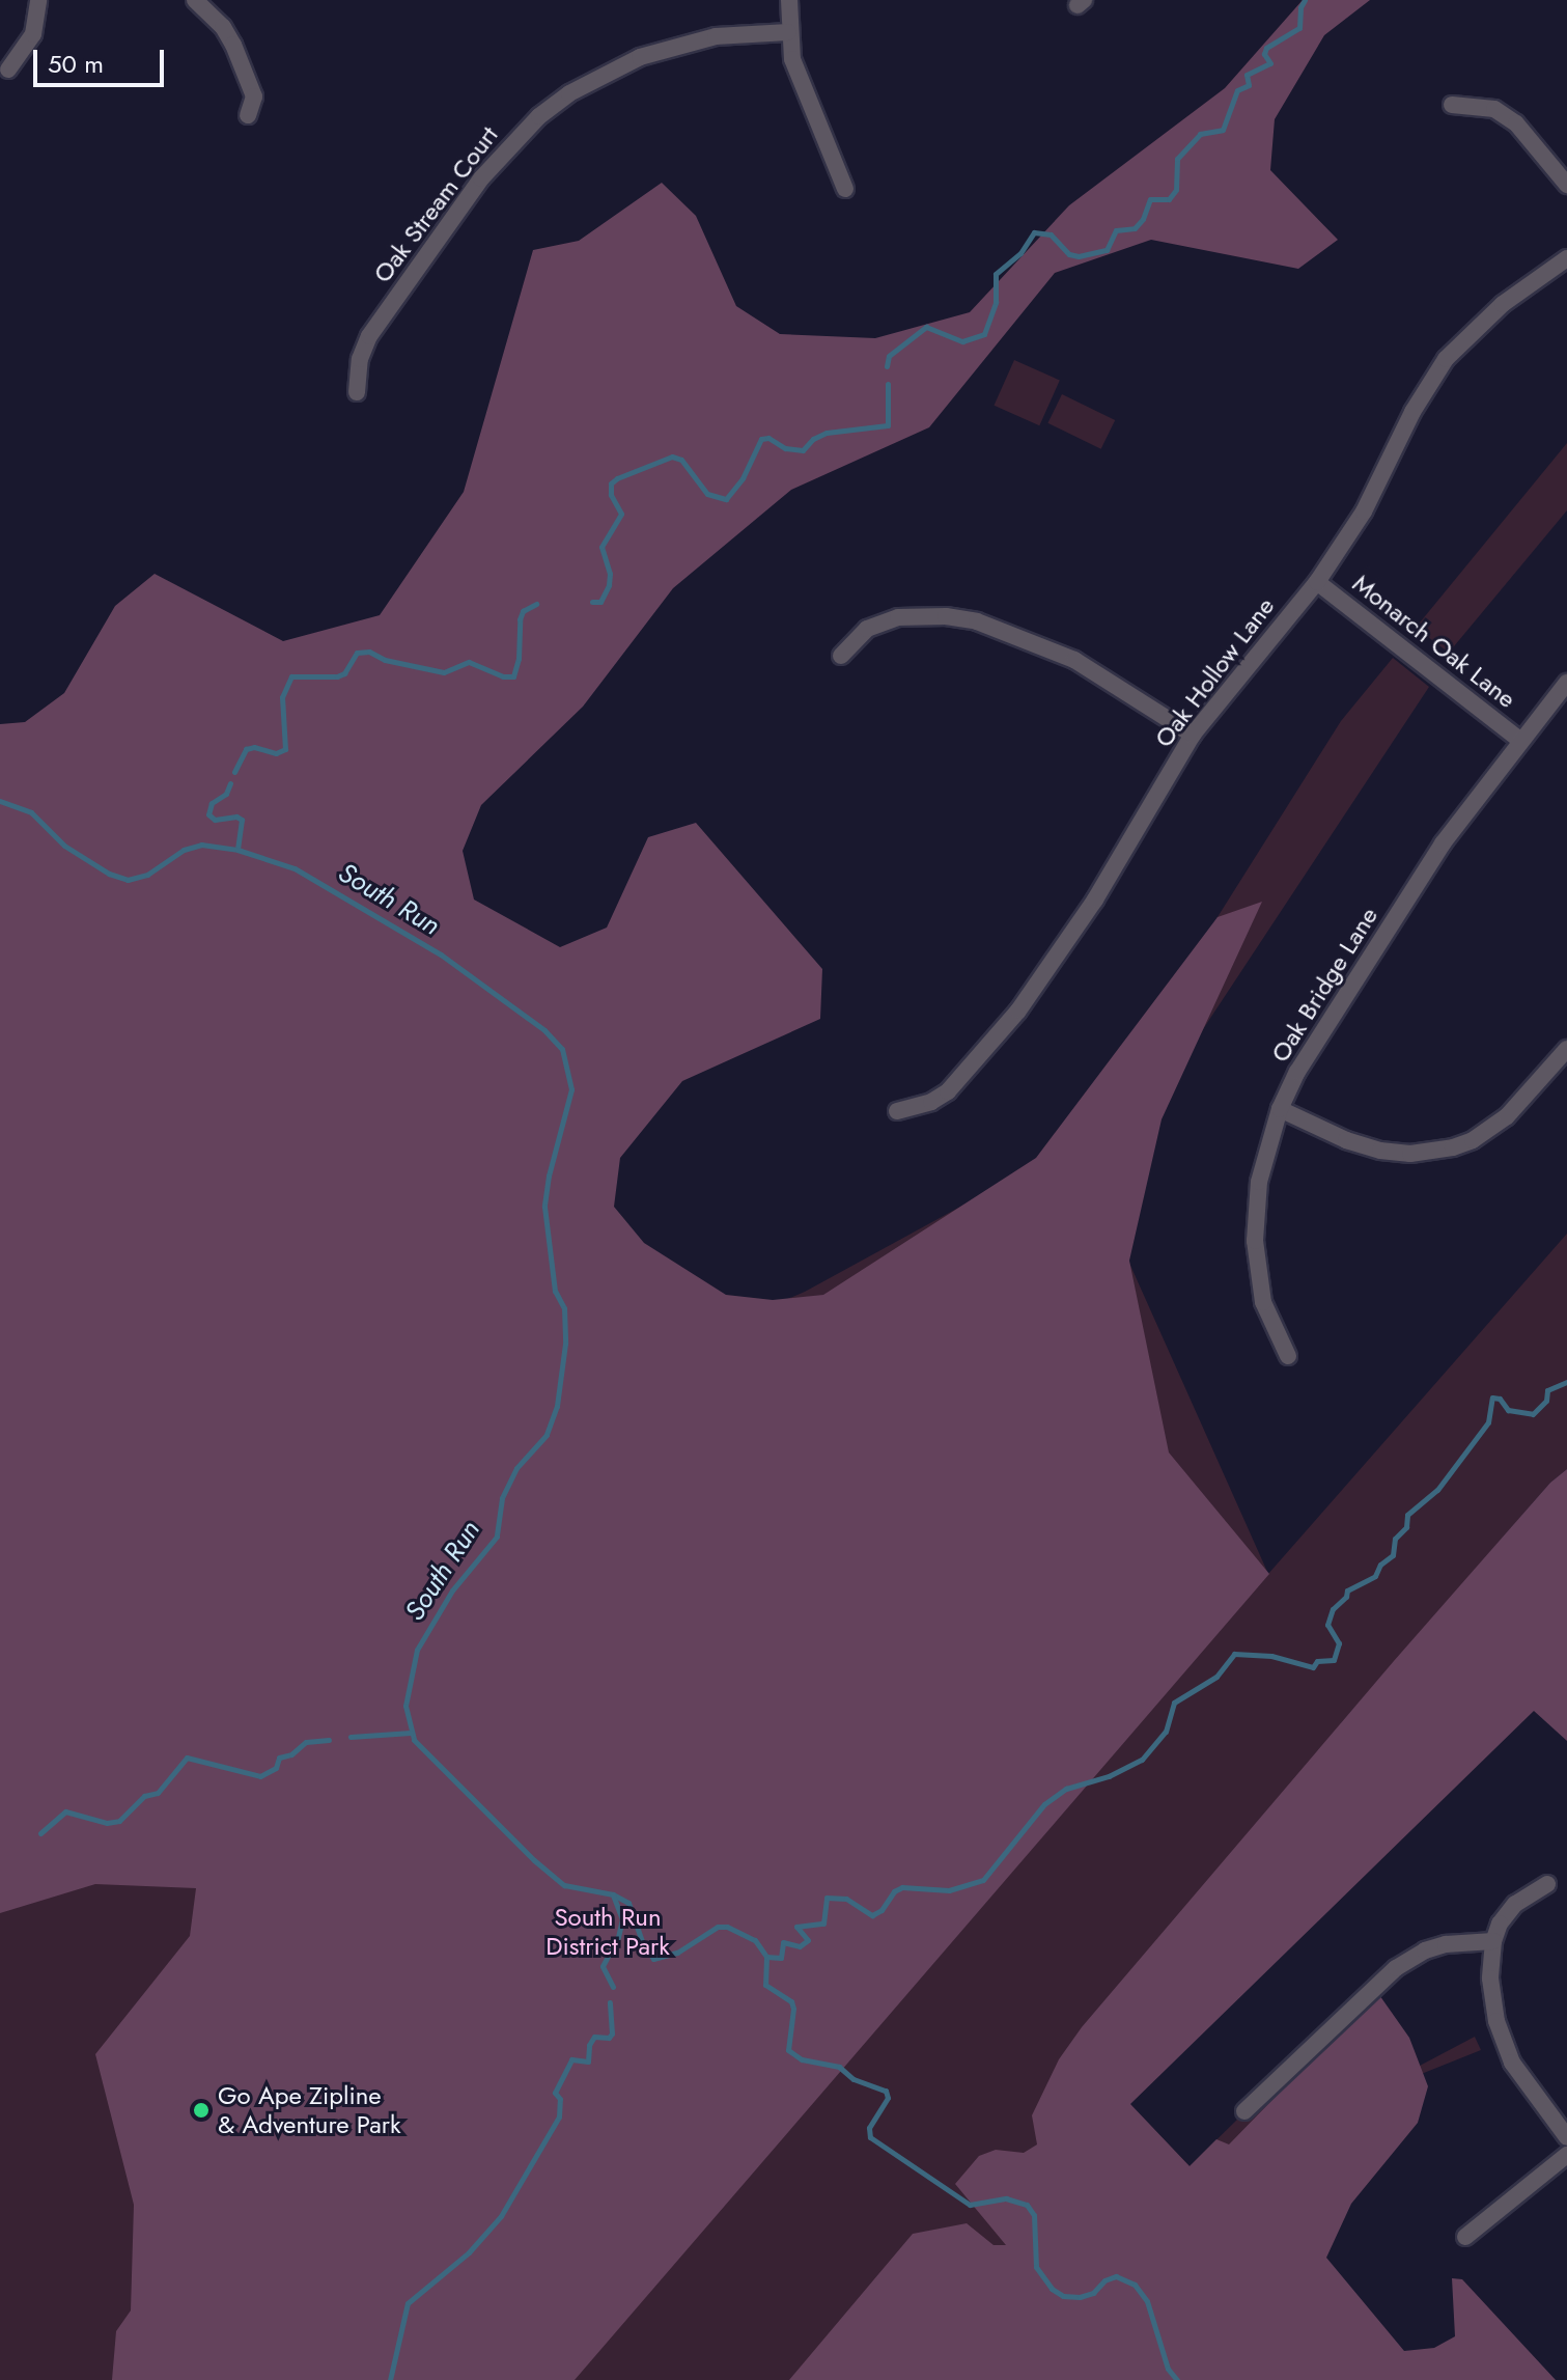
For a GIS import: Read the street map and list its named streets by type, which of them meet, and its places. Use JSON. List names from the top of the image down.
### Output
{
  "streets": {
    "street": [
      "Oak Stream Court",
      "Monarch Oak Lane",
      "Oak Hollow Lane",
      "Oak Bridge Lane"
    ]
  },
  "crossings": [
    ["Monarch Oak Lane", "Oak Hollow Lane"],
    ["Monarch Oak Lane", "Oak Bridge Lane"]
  ],
  "water": ["South Run"],
  "parks": ["South Run District Park"],
  "places": ["Go Ape Zipline & Adventure Park"],
  "scale_bar": "50 m"
}
